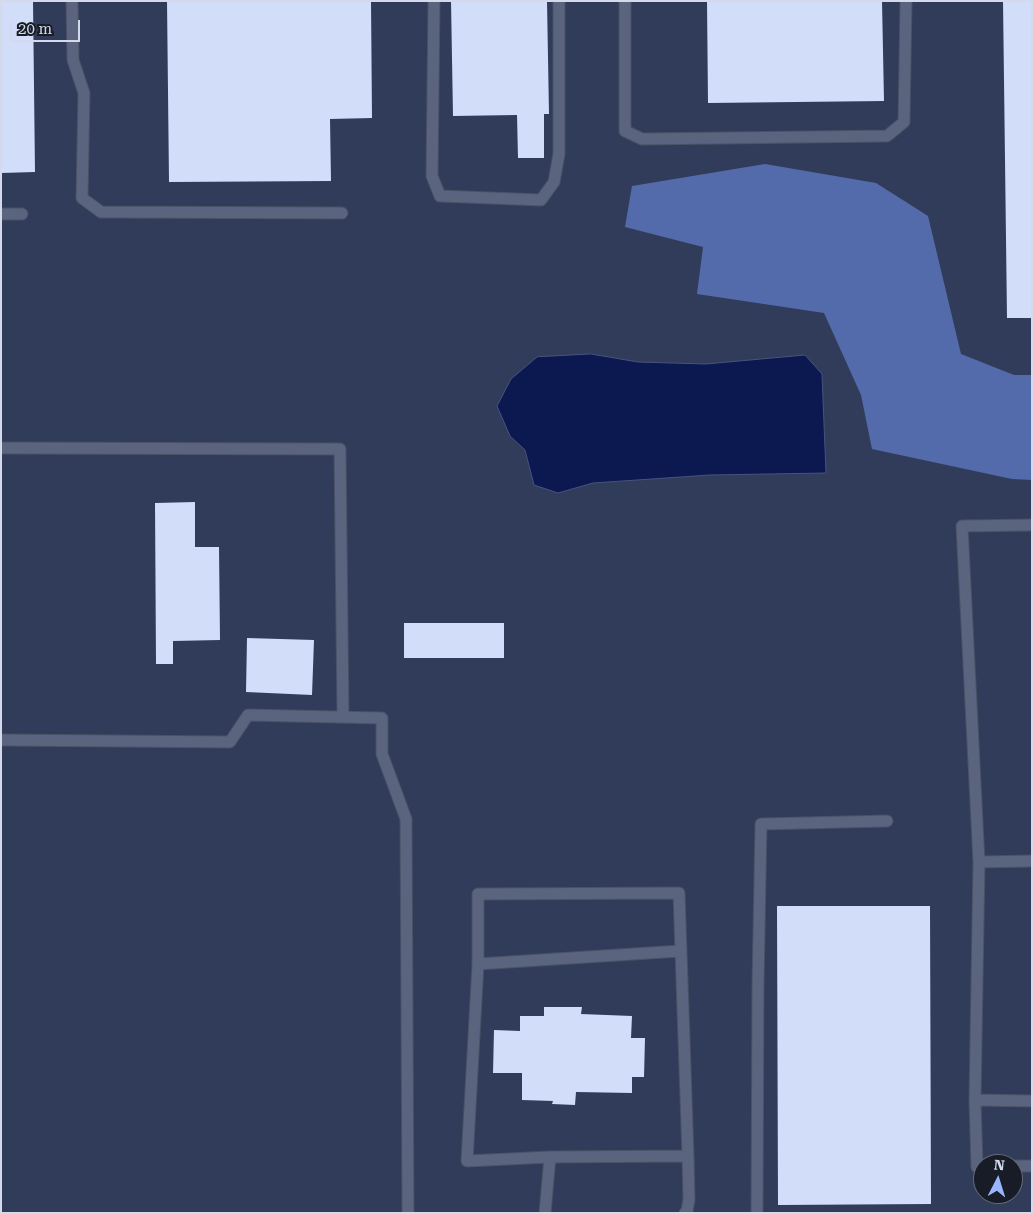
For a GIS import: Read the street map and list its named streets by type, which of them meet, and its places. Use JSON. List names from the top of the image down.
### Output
{
  "scale_bar": "20 m",
  "north": "top"
}
